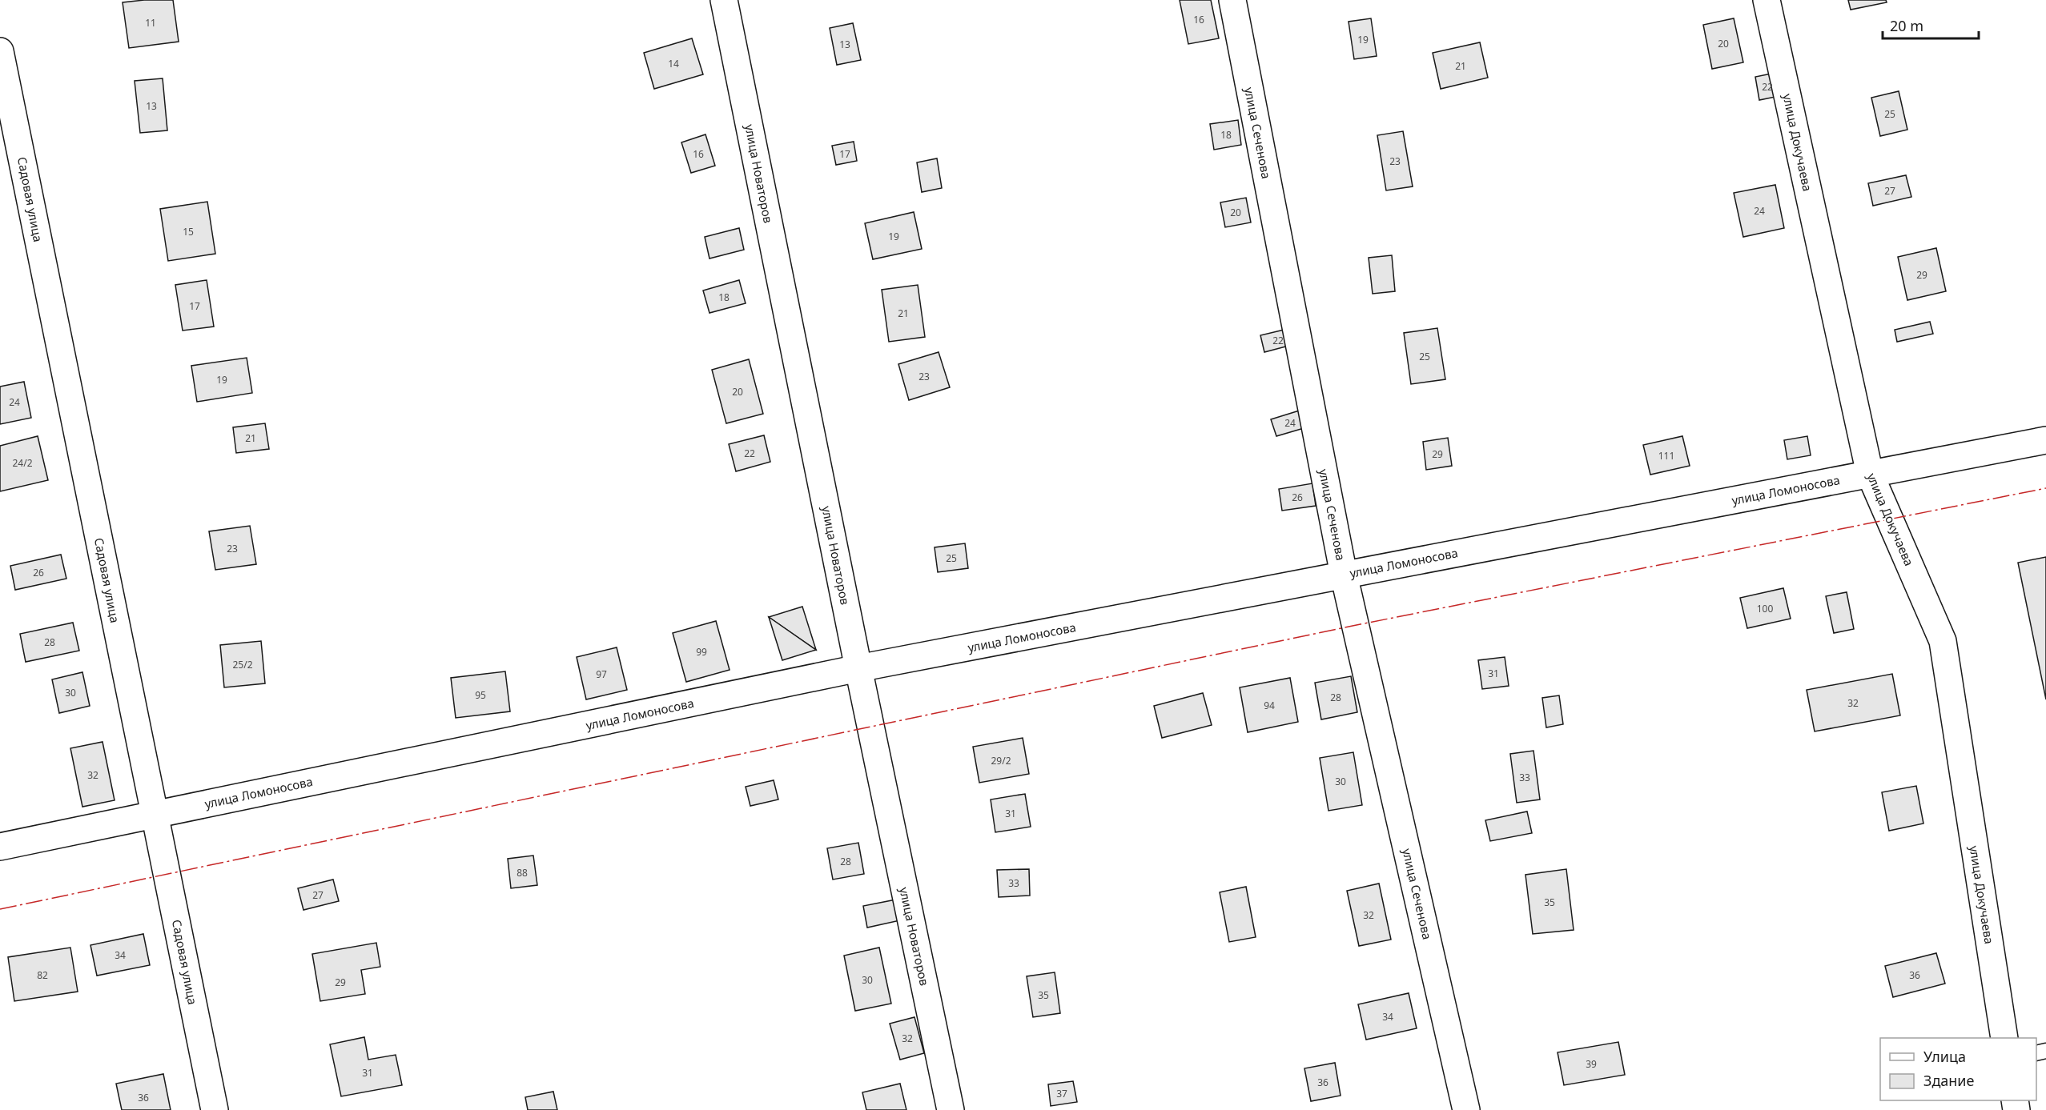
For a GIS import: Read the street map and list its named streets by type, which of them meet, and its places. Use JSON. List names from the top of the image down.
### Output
{
  "streets": {
    "street": [
      "улица Сеченова",
      "улица Докучаева",
      "улица Новаторов",
      "Садовая улица",
      "улица Ломоносова"
    ]
  },
  "crossings": [
    ["улица Сеченова", "улица Ломоносова"],
    ["улица Докучаева", "улица Ломоносова"],
    ["улица Новаторов", "улица Ломоносова"],
    ["Садовая улица", "улица Ломоносова"]
  ],
  "house_numbers": [
    "16",
    "11",
    "19",
    "20",
    "13",
    "14",
    "21",
    "22",
    "13",
    "25",
    "18",
    "16",
    "17",
    "23",
    "27",
    "24",
    "20",
    "15",
    "19",
    "29",
    "18",
    "17",
    "21",
    "22",
    "25",
    "23",
    "19",
    "20",
    "24",
    "24",
    "21",
    "22",
    "29",
    "111",
    "24/2",
    "26",
    "23",
    "25",
    "26",
    "100",
    "28",
    "99",
    "25/2",
    "31",
    "97",
    "30",
    "95",
    "28",
    "32",
    "94",
    "29/2",
    "32",
    "33",
    "30",
    "31",
    "28",
    "88",
    "33",
    "27",
    "35",
    "32",
    "34",
    "82",
    "36",
    "30",
    "29",
    "35",
    "34",
    "32",
    "39",
    "31",
    "36",
    "37",
    "36"
  ],
  "legend": ["Улица", "Здание"],
  "scale_bar": "20 m"
}
